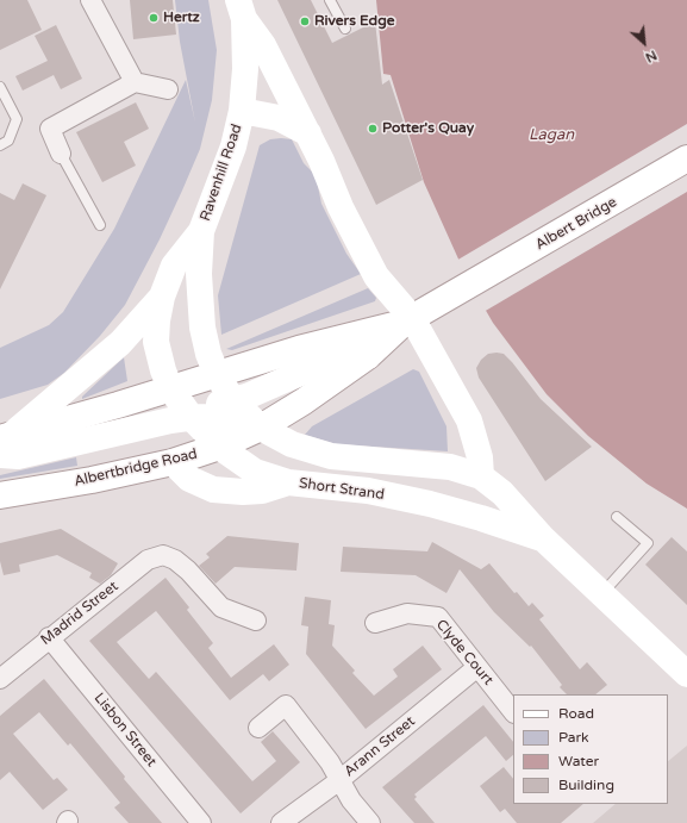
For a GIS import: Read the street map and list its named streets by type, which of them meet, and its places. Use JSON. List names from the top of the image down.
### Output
{
  "streets": {
    "main road": [
      "Ravenhill Road",
      "Albert Bridge",
      "Albertbridge Road",
      "Short Strand"
    ],
    "street": [
      "Madrid Street",
      "Clyde Court",
      "Lisbon Street",
      "Arann Street"
    ]
  },
  "crossings": [
    ["Ravenhill Road", "Albertbridge Road"],
    ["Ravenhill Road", "Short Strand"],
    ["Albert Bridge", "Albertbridge Road"],
    ["Albertbridge Road", "Short Strand"],
    ["Madrid Street", "Lisbon Street"],
    ["Clyde Court", "Arann Street"]
  ],
  "water": ["Lagan"],
  "places": ["Hertz", "Rivers Edge", "Potter's Quay"],
  "legend": [
    "Road",
    "Park",
    "Water",
    "Building"
  ],
  "north": "bottom right"
}
